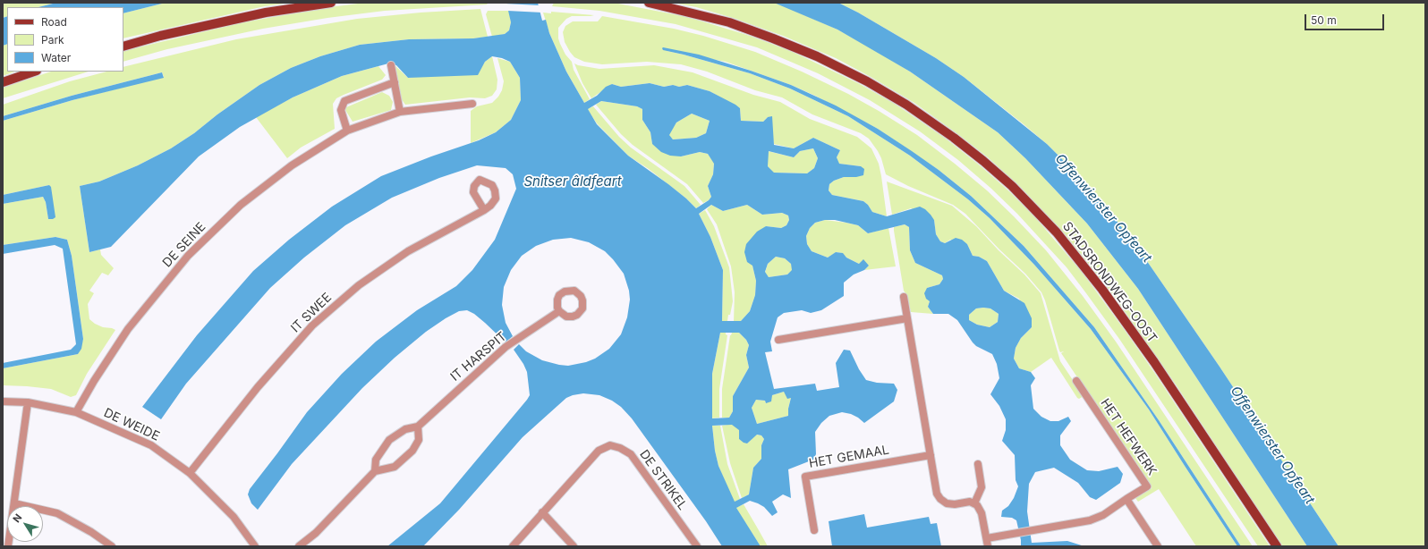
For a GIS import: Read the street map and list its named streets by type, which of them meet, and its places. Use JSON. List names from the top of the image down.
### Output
{
  "streets": {
    "main road": ["STADSRONDWEG-OOST"],
    "street": [
      "DE SEINE",
      "IT SWEE",
      "IT HARSPIT",
      "DE WEIDE",
      "HET HEFWERK",
      "HET GEMAAL",
      "DE STRIKEL"
    ]
  },
  "crossings": [
    ["DE SEINE", "DE WEIDE"],
    ["IT SWEE", "DE WEIDE"]
  ],
  "water": ["Snitser âldfeart", "Offenwierster Opfeart"],
  "legend": ["Road", "Park", "Water"],
  "scale_bar": "50 m",
  "north": "top left"
}
